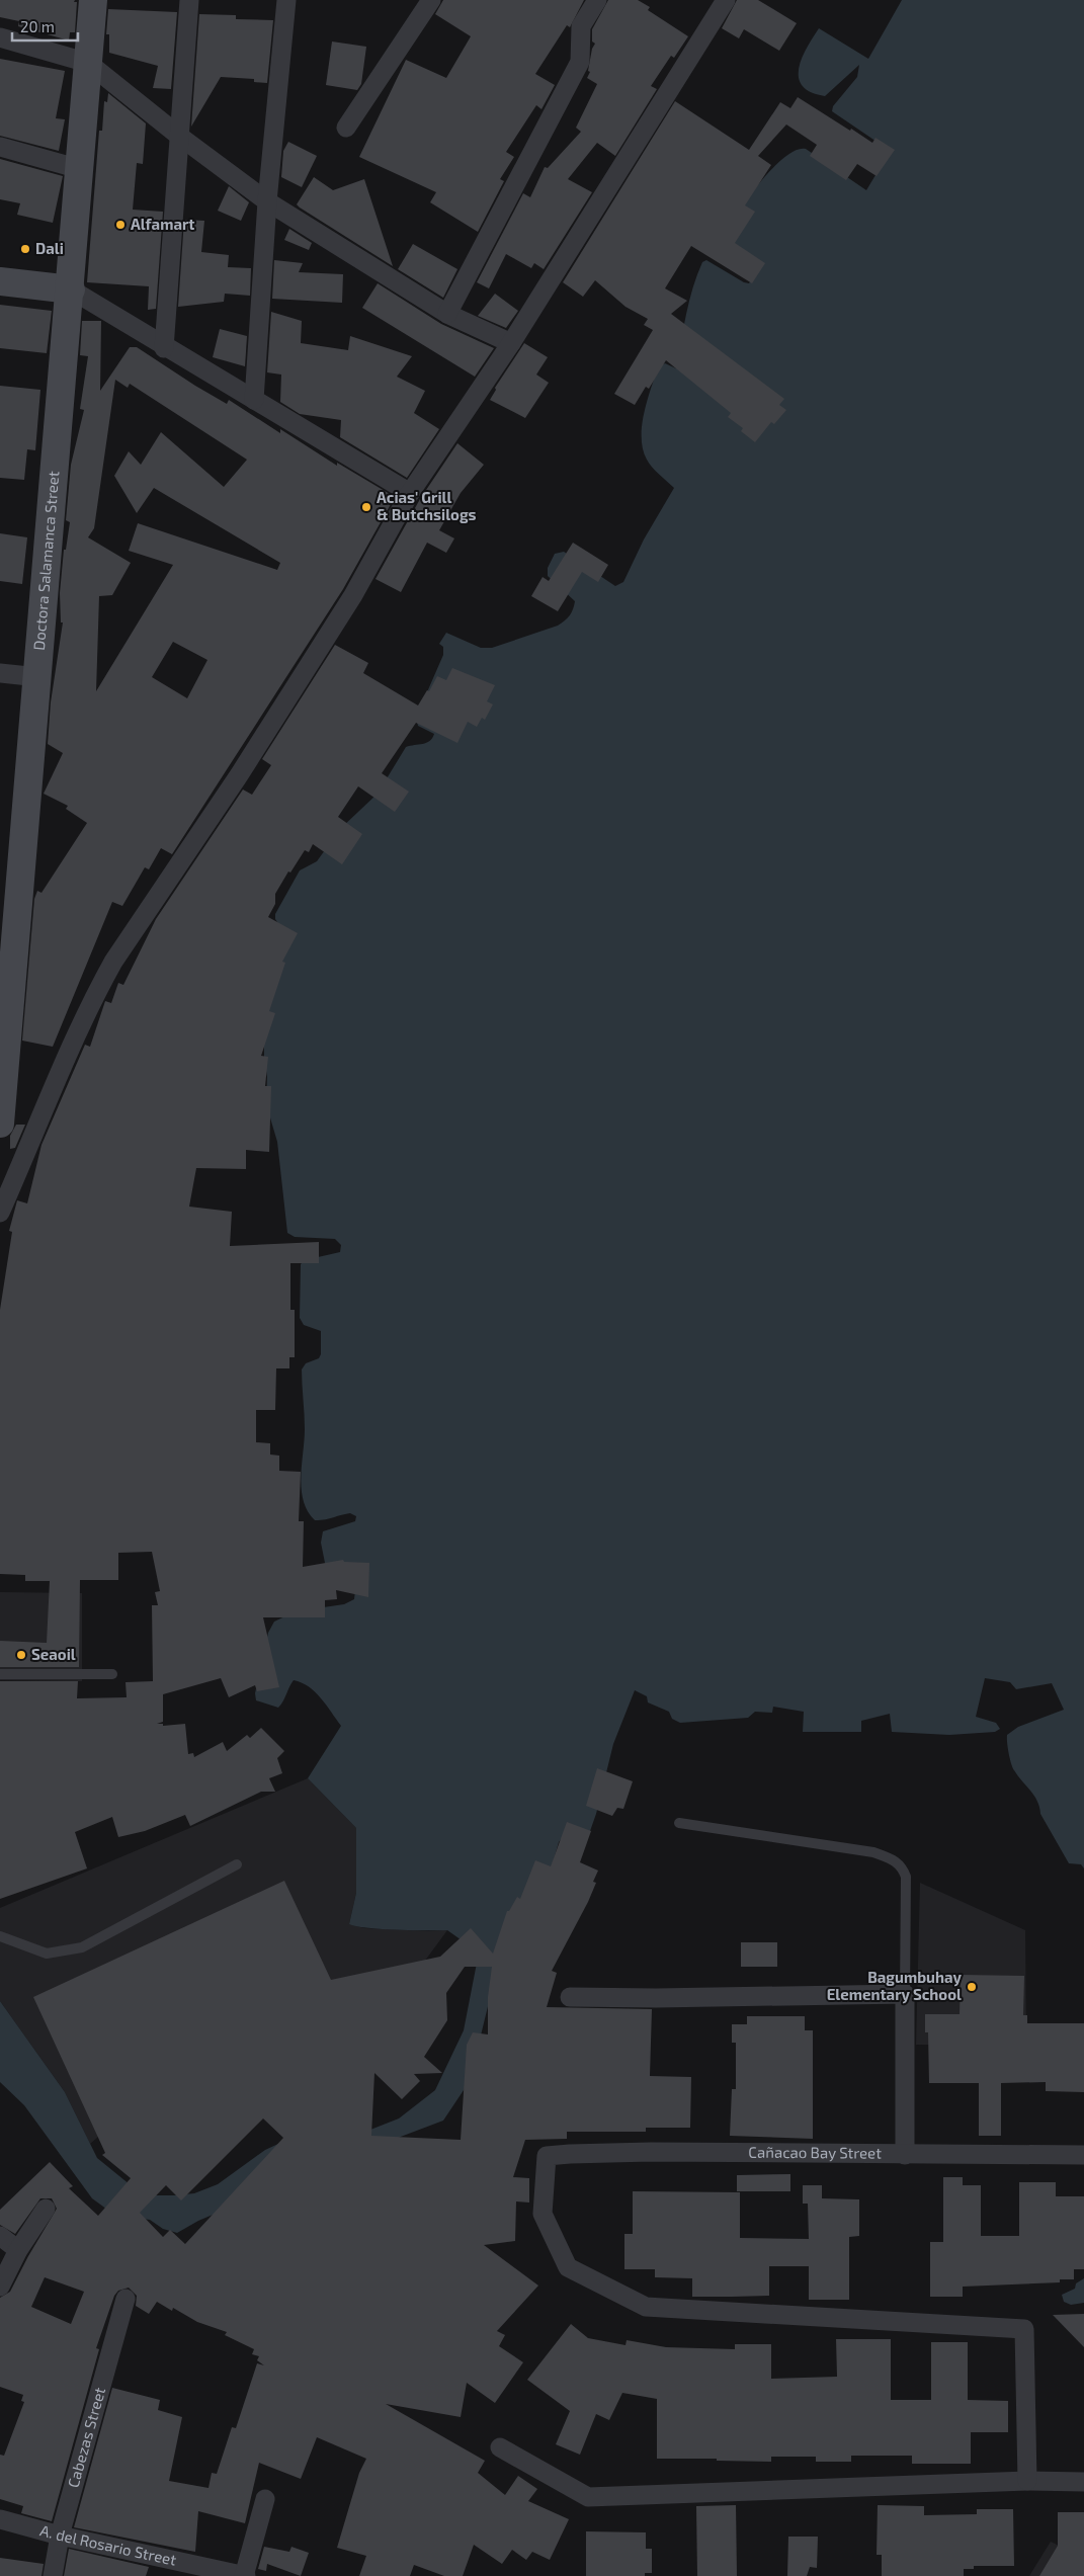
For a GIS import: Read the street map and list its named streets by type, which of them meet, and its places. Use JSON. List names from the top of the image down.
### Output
{
  "streets": {
    "main road": ["Doctora Salamanca Street"],
    "street": ["Cañacao Bay Street", "Cabezas Street", "A. del Rosario Street"]
  },
  "crossings": [
    ["Cabezas Street", "A. del Rosario Street"]
  ],
  "places": [
    "Alfamart",
    "Dali",
    "Acias' Grill & Butchsilogs",
    "Seaoil",
    "Bagumbuhay Elementary School"
  ],
  "scale_bar": "20 m"
}
